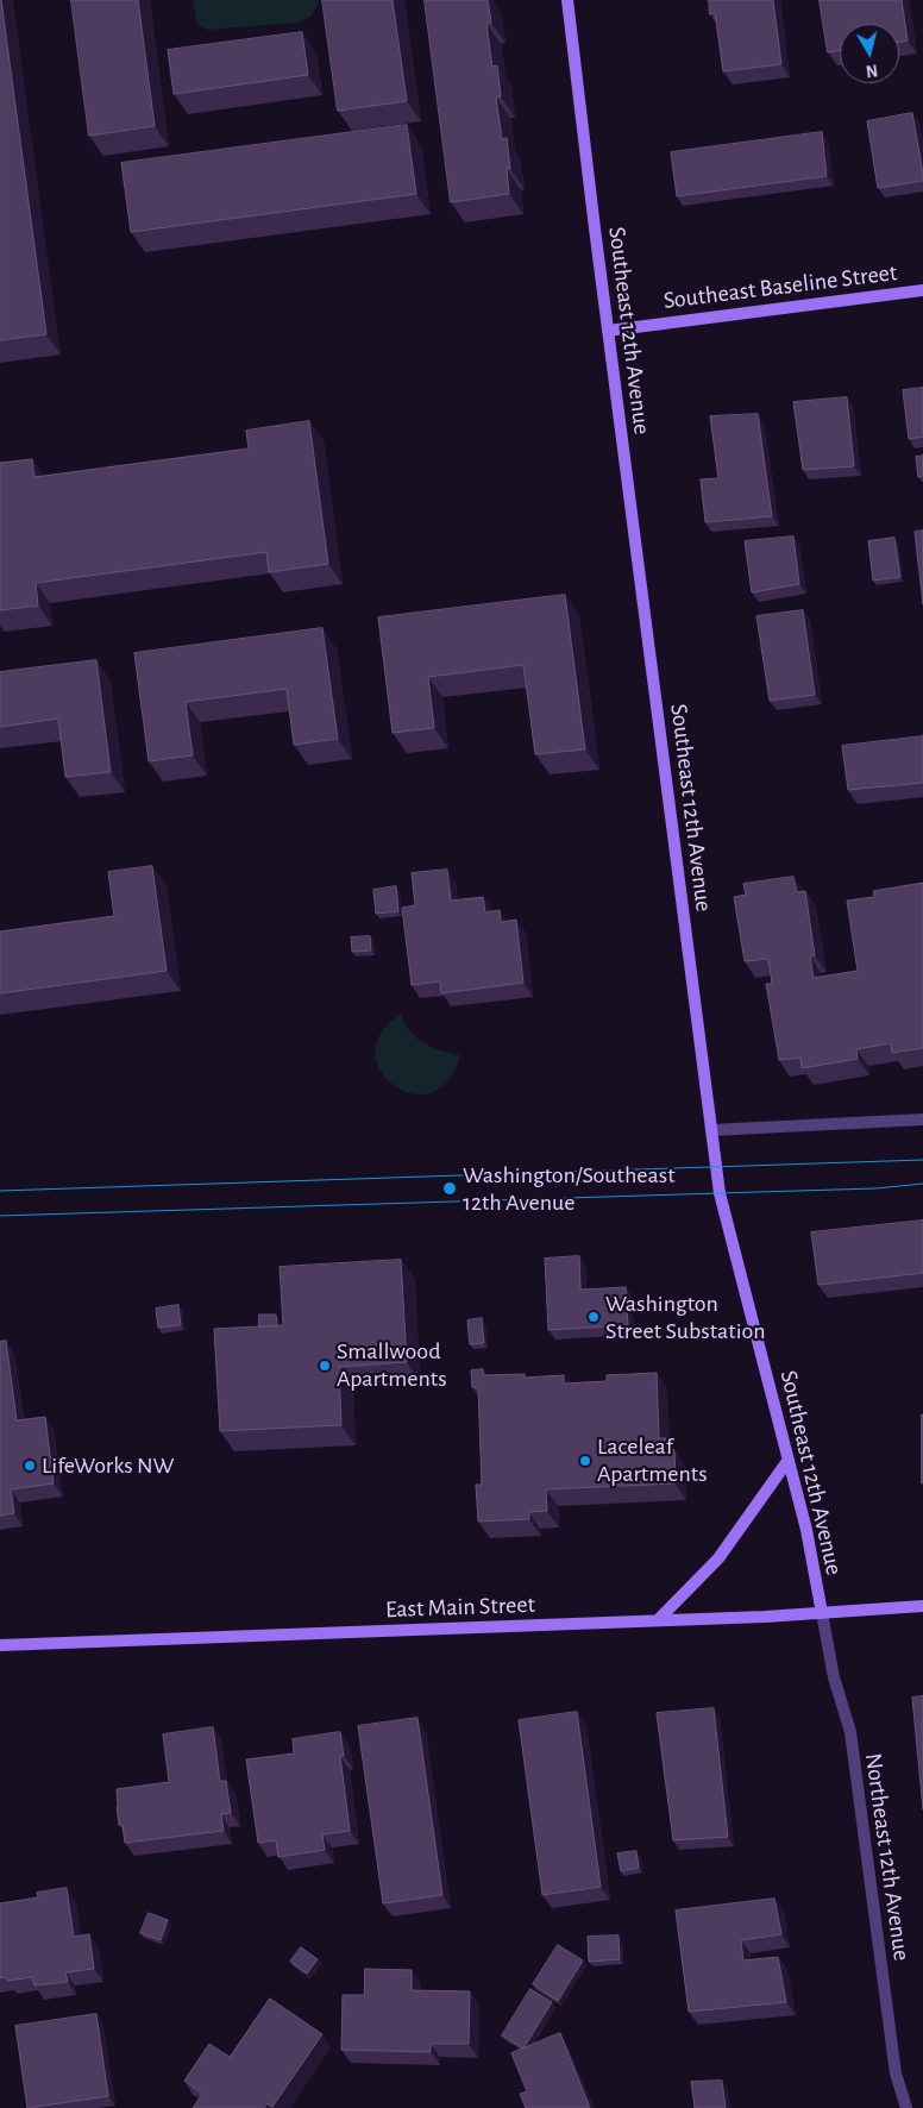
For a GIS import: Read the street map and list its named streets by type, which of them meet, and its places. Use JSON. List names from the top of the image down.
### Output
{
  "streets": {
    "street": [
      "Southeast Baseline Street",
      "Southeast 12th Avenue",
      "East Main Street",
      "Northeast 12th Avenue"
    ]
  },
  "crossings": [
    ["Southeast Baseline Street", "Southeast 12th Avenue"],
    ["Southeast 12th Avenue", "East Main Street"],
    ["Southeast 12th Avenue", "Northeast 12th Avenue"],
    ["East Main Street", "Northeast 12th Avenue"]
  ],
  "places": [
    "Washington/Southeast 12th Avenue",
    "Washington Street Substation",
    "Smallwood Apartments",
    "Laceleaf Apartments",
    "LifeWorks NW"
  ],
  "north": "bottom"
}
